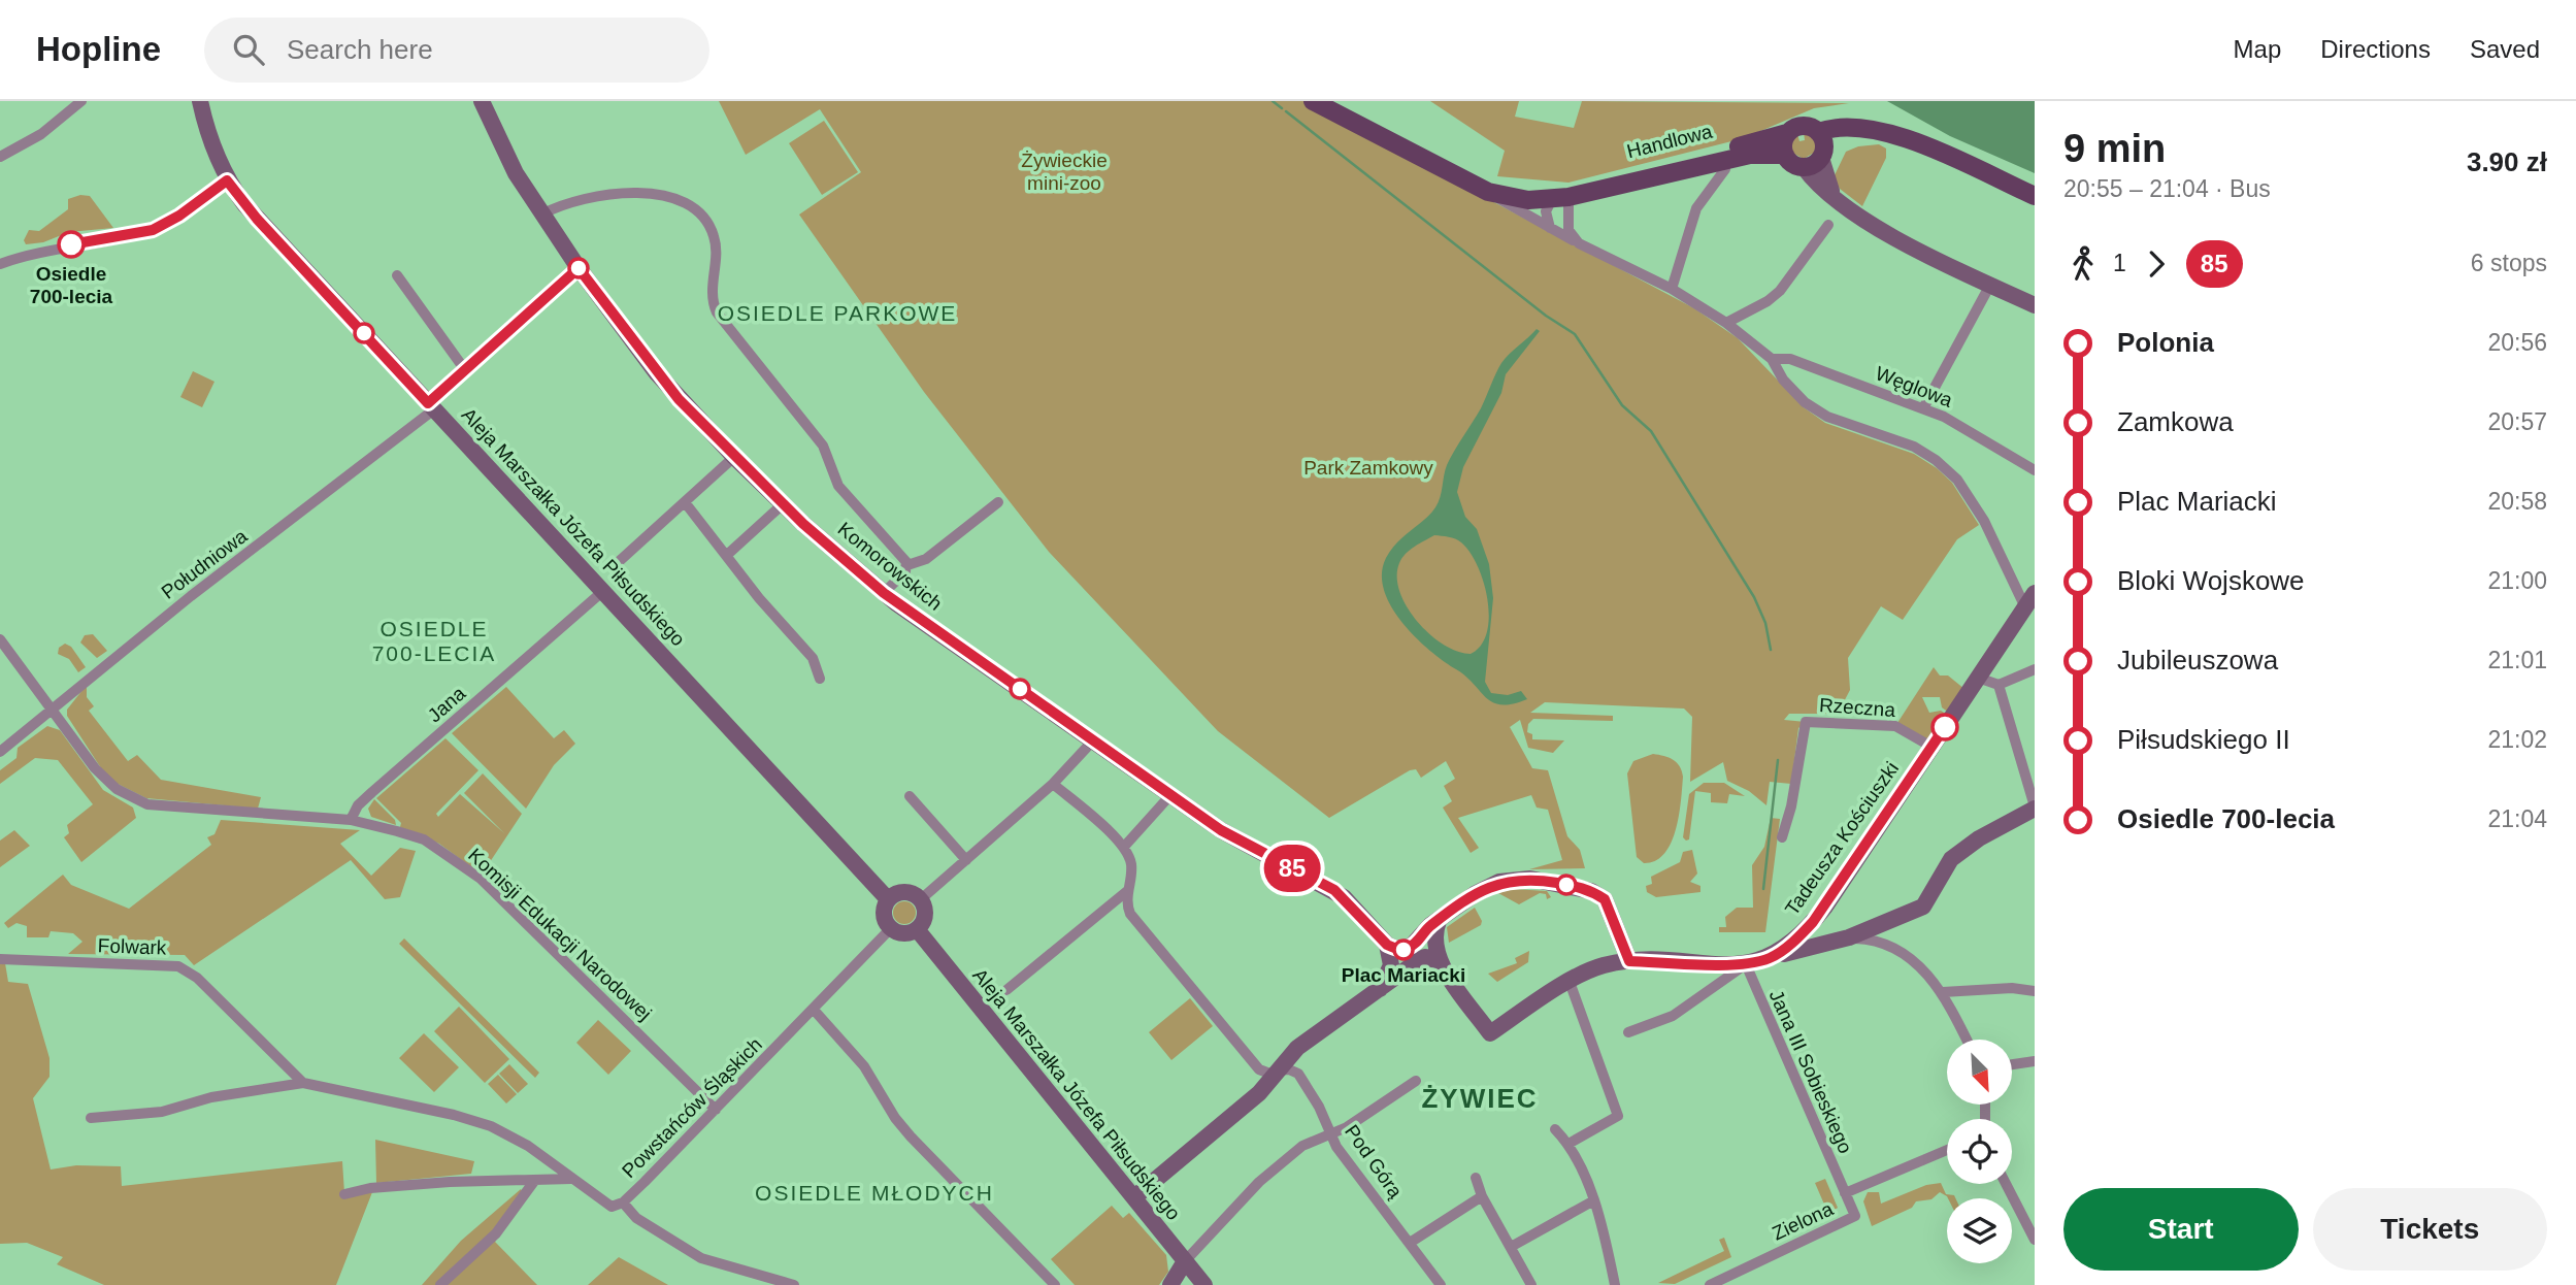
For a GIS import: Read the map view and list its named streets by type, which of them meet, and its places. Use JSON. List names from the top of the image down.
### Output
{
  "streets": {
    "main road": ["Handlowa"],
    "street": [
      "Węglowa",
      "Aleja Marszałka Józefa Piłsudskiego",
      "Południowa",
      "Komorowskich",
      "Jana",
      "Rzeczna",
      "Tadeusza Kościuszki",
      "Komisji Edukacji Narodowej",
      "Folwark",
      "Jana III Sobieskiego",
      "Powstańców Śląskich",
      "Pod Górą",
      "Zielona"
    ]
  },
  "crossings": [
    ["Aleja Marszałka Józefa Piłsudskiego", "Południowa"],
    ["Aleja Marszałka Józefa Piłsudskiego", "Jana"],
    ["Aleja Marszałka Józefa Piłsudskiego", "Powstańców Śląskich"],
    ["Południowa", "Komorowskich"],
    ["Południowa", "Komisji Edukacji Narodowej"],
    ["Jana", "Komisji Edukacji Narodowej"],
    ["Rzeczna", "Tadeusza Kościuszki"],
    ["Tadeusza Kościuszki", "Jana III Sobieskiego"],
    ["Komisji Edukacji Narodowej", "Powstańców Śląskich"],
    ["Jana III Sobieskiego", "Zielona"]
  ],
  "districts": [
    "OSIEDLE PARKOWE",
    "OSIEDLE 700-LECIA",
    "ŻYWIEC",
    "OSIEDLE MŁODYCH"
  ],
  "parks": ["Żywieckie mini-zoo", "Park Zamkowy"],
  "places": ["Osiedle 700-lecia", "Plac Mariacki"],
  "lines": ["bus line 85"],
  "north": "bottom right",
  "page": {
    "header": "Hopline",
    "search": "Search here",
    "nav": ["Map", "Directions", "Saved"],
    "on_map": "85",
    "heading": ["9 min", "20:55 – 21:04 · Bus", "3.90 zł"],
    "legs": ["1", "85", "6 stops"],
    "list": [
      {
        "name": "Polonia",
        "value": "20:56"
      },
      {
        "name": "Zamkowa",
        "value": "20:57"
      },
      {
        "name": "Plac Mariacki",
        "value": "20:58"
      },
      {
        "name": "Bloki Wojskowe",
        "value": "21:00"
      },
      {
        "name": "Jubileuszowa",
        "value": "21:01"
      },
      {
        "name": "Piłsudskiego II",
        "value": "21:02"
      },
      {
        "name": "Osiedle 700-lecia",
        "value": "21:04"
      }
    ],
    "buttons": ["Start", "Tickets"]
  }
}
